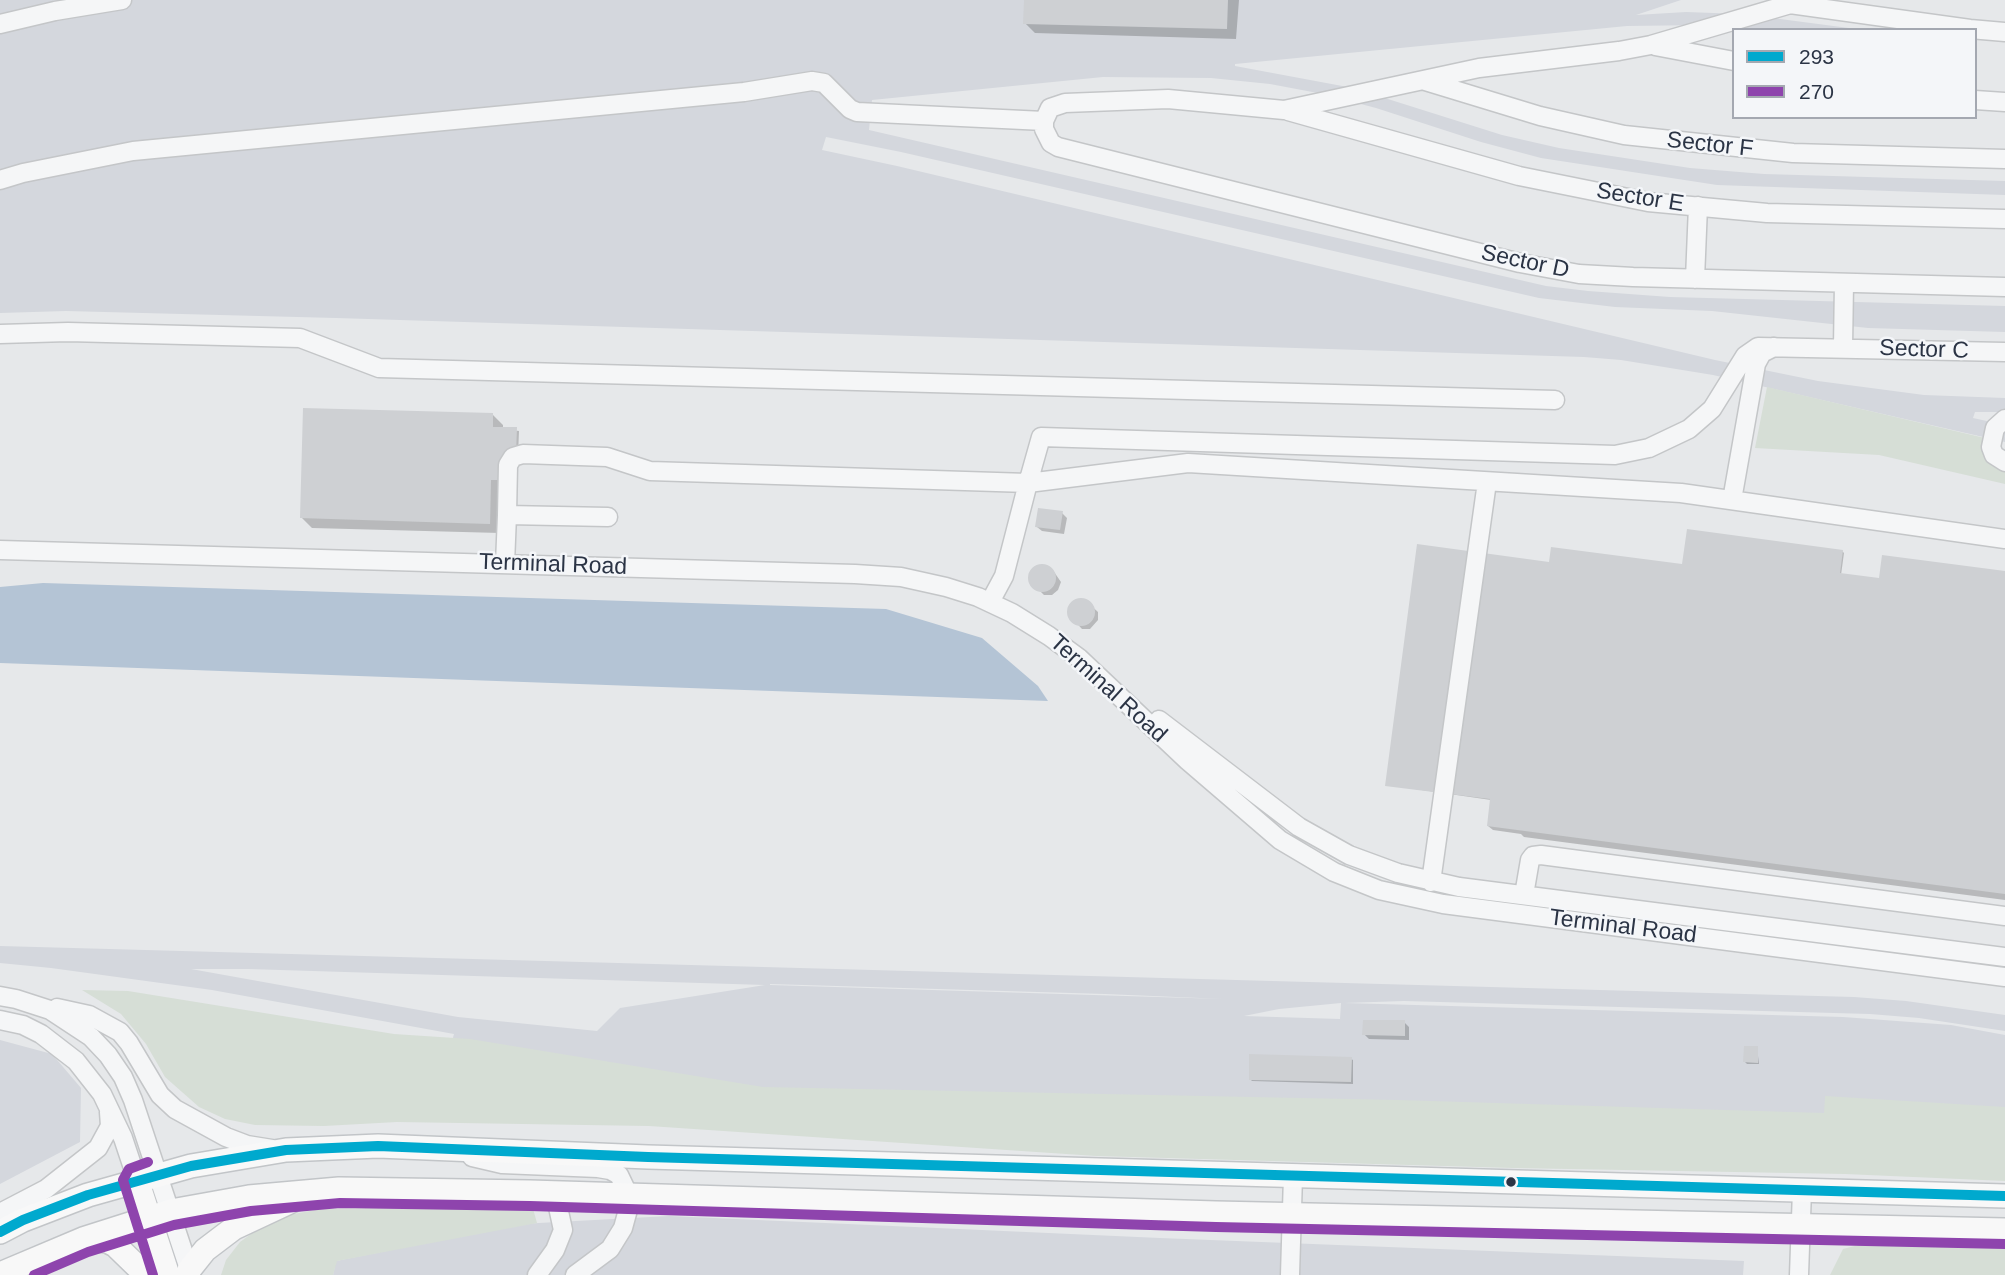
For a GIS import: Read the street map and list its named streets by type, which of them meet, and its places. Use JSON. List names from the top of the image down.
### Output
{
  "streets": {
    "street": [
      "Sector F",
      "Sector E",
      "Sector D",
      "Sector C",
      "Terminal Road"
    ]
  },
  "lines": ["transit line 293", "transit line 270"],
  "legend": ["293", "270"]
}
